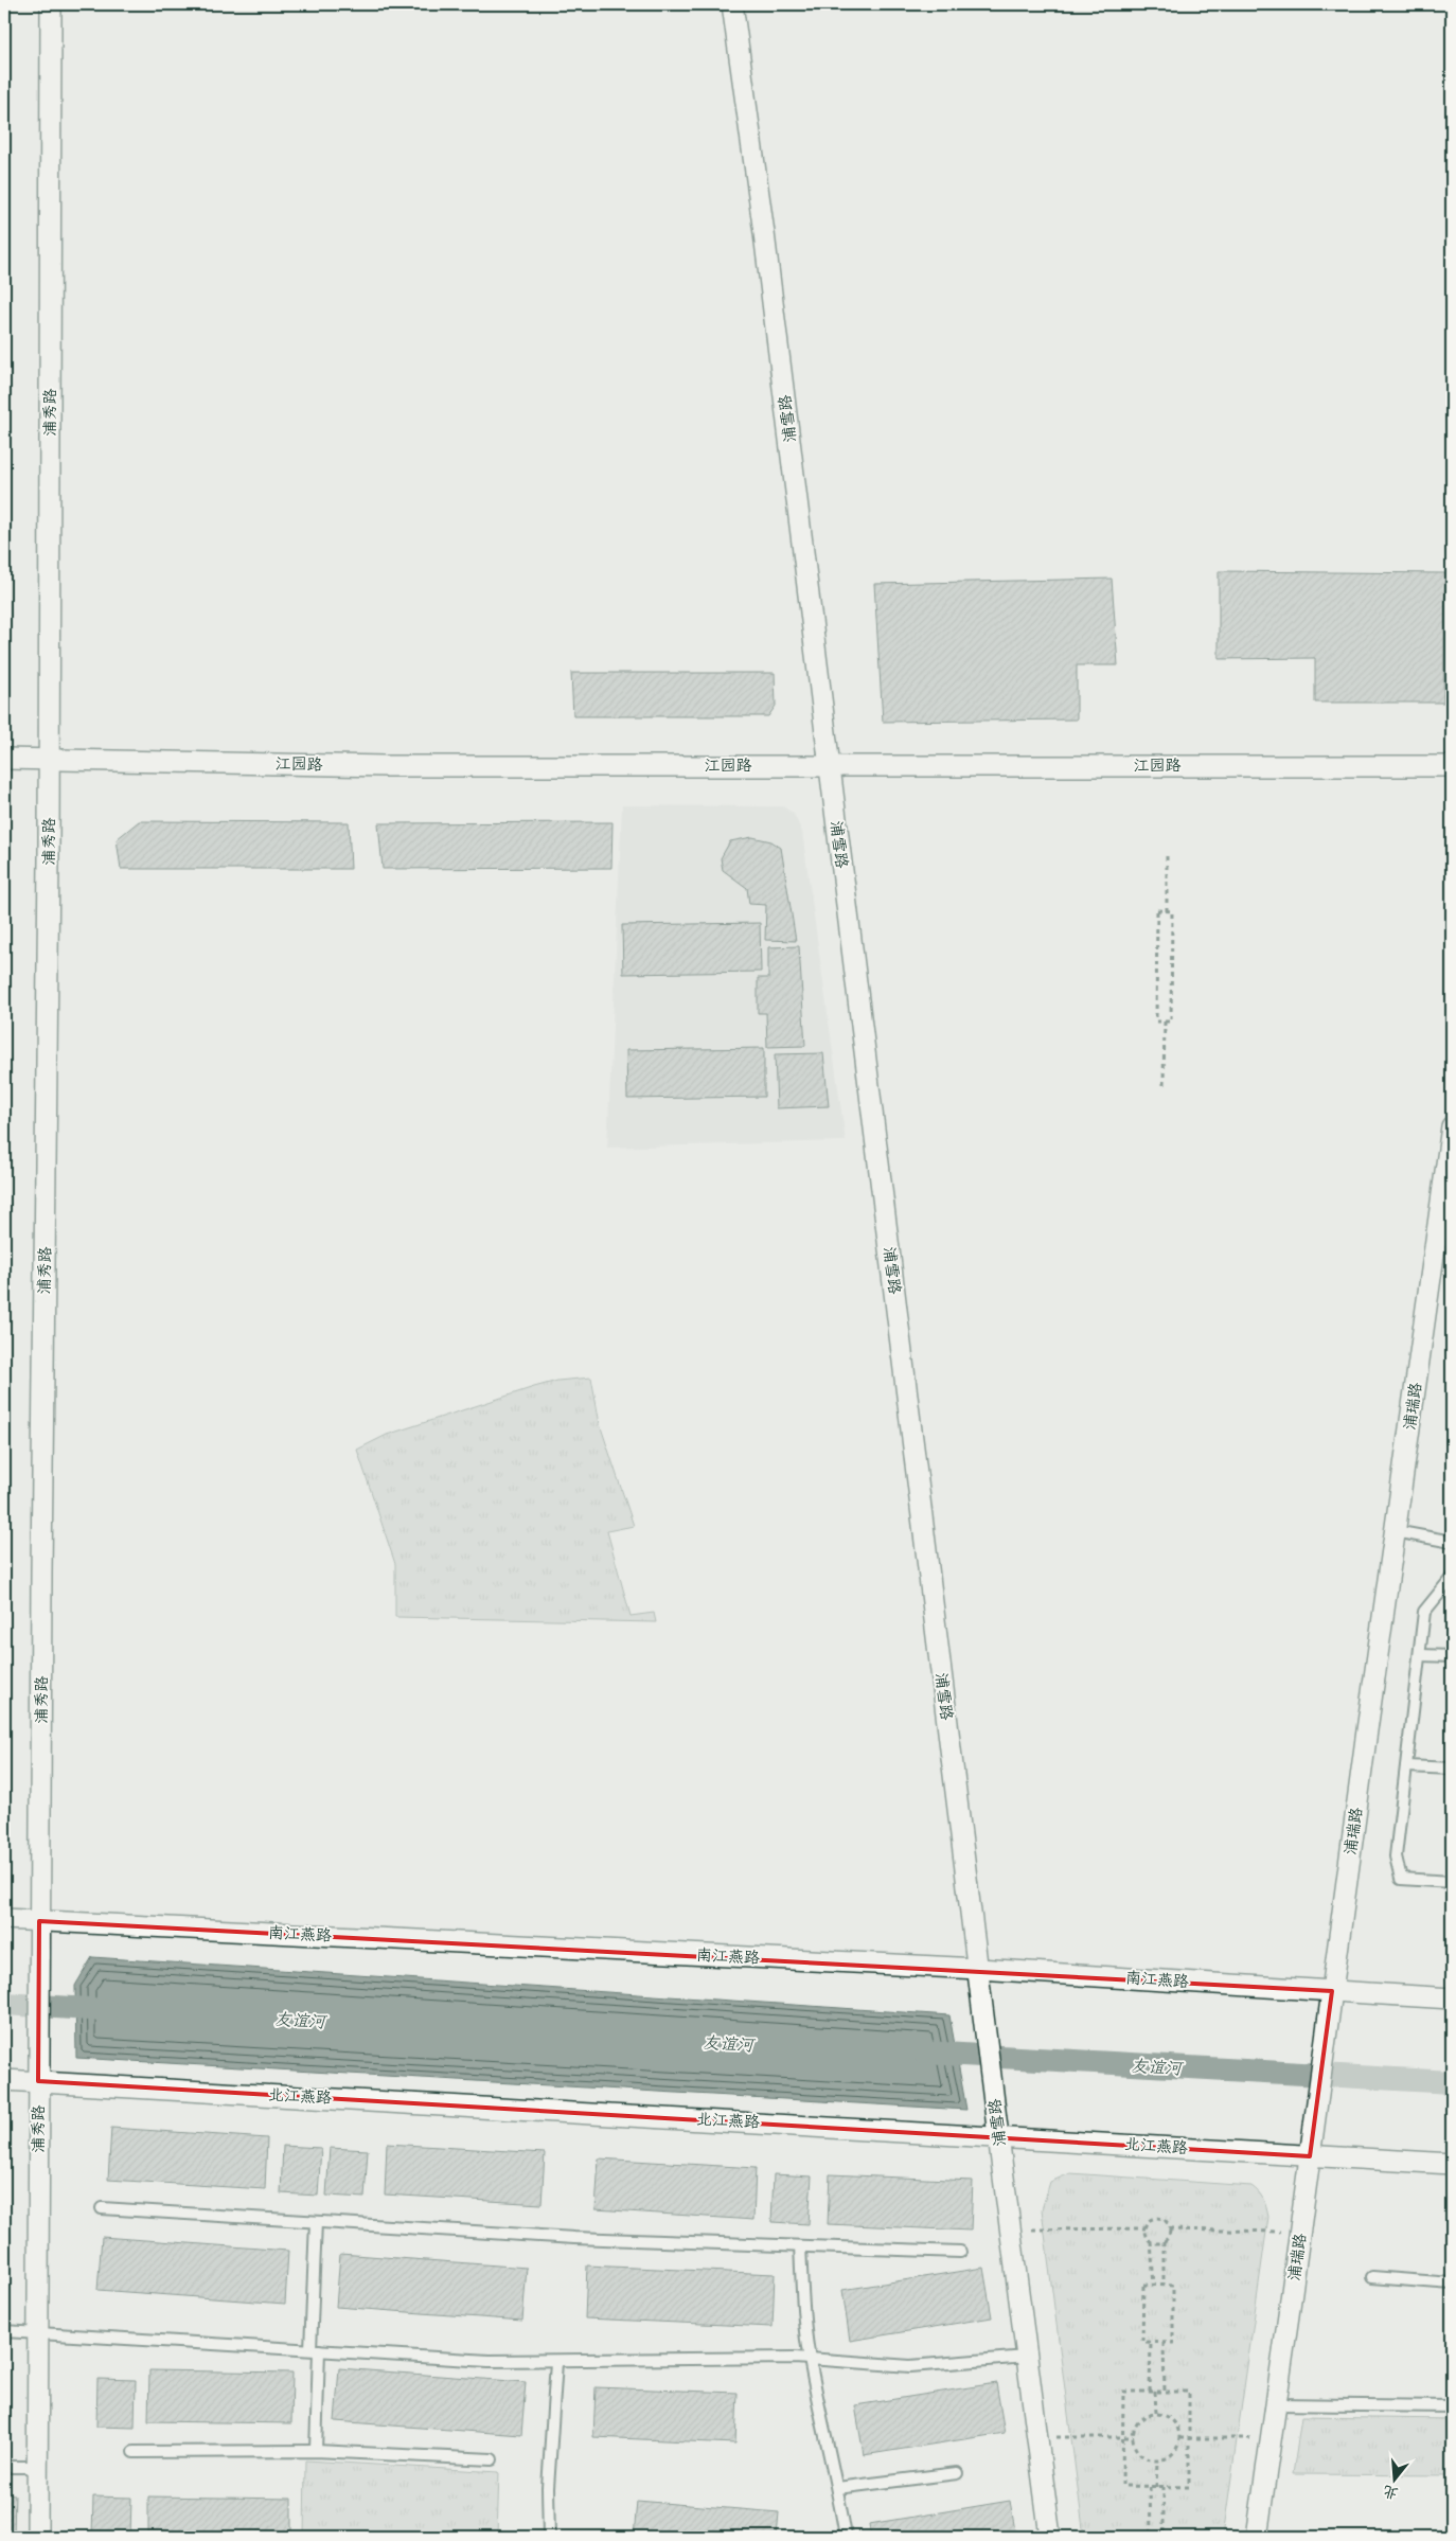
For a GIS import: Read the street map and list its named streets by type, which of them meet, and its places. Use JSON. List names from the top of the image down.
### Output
{
  "streets": {
    "street": [
      "浦秀路",
      "浦雪路",
      "江园路",
      "浦瑞路",
      "南江燕路",
      "北江燕路"
    ]
  },
  "crossings": [
    ["浦秀路", "江园路"],
    ["浦秀路", "南江燕路"],
    ["浦秀路", "北江燕路"],
    ["浦雪路", "江园路"],
    ["浦雪路", "南江燕路"],
    ["浦雪路", "北江燕路"],
    ["浦瑞路", "南江燕路"],
    ["浦瑞路", "北江燕路"]
  ],
  "water": ["友谊河"],
  "north": "bottom"
}
